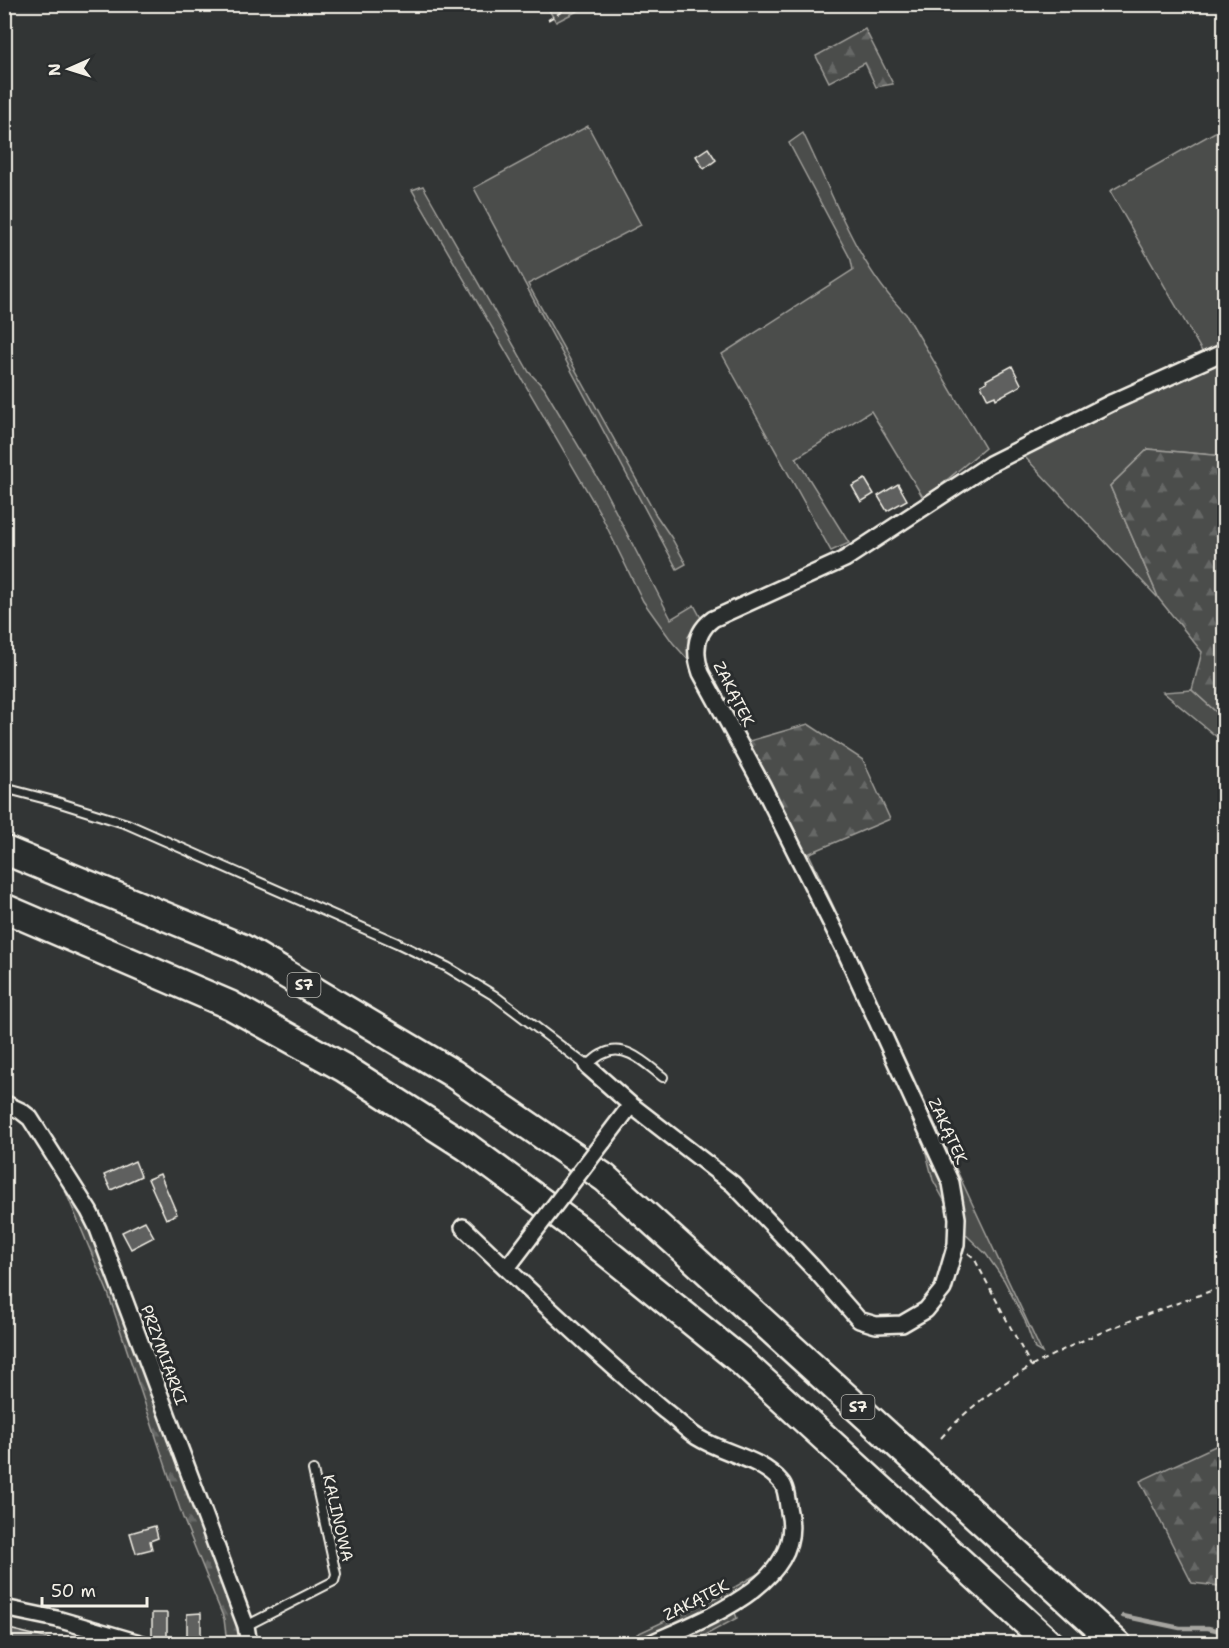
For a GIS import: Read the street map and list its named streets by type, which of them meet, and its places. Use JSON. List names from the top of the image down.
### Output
{
  "streets": {
    "highway": ["S7"],
    "street": ["ZAKĄTEK", "PRZYMIARKI"],
    "lane": ["KALINOWA"]
  },
  "crossings": [
    ["PRZYMIARKI", "KALINOWA"]
  ],
  "scale_bar": "50 m",
  "north": "left"
}
